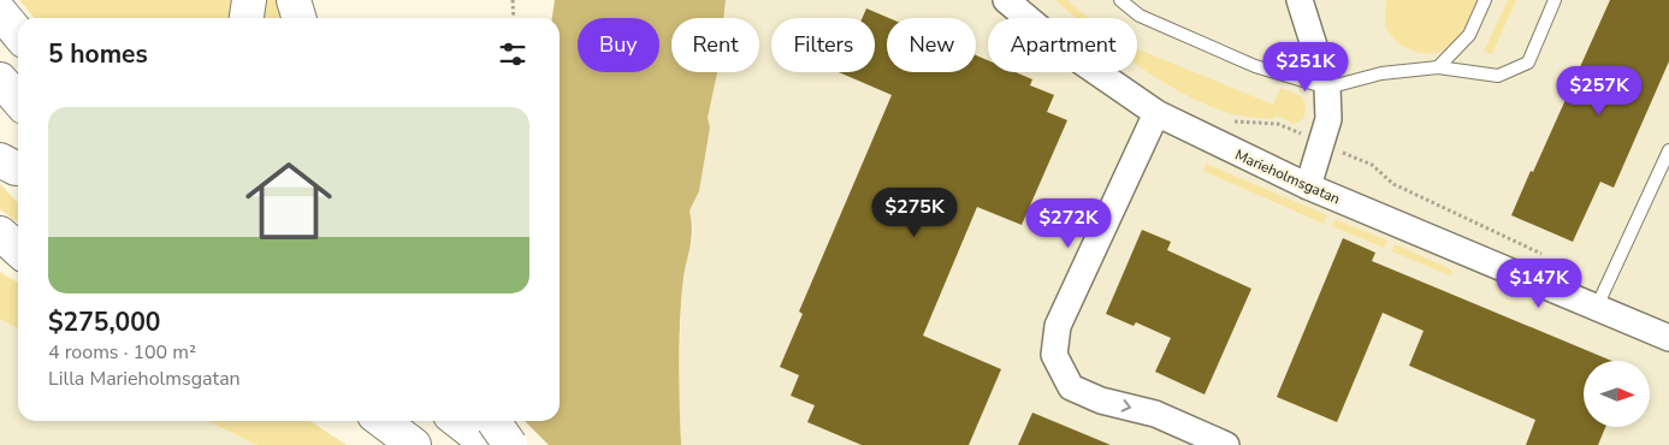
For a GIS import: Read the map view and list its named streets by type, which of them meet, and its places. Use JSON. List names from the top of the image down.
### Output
{
  "streets": {
    "street": ["Marieholmsgatan"]
  },
  "north": "right",
  "page": {
    "chip": [
      "Buy",
      "Rent",
      "Filters",
      "New",
      "Apartment"
    ],
    "heading": "5 homes",
    "price": [
      "$251K",
      "$257K",
      "$275K",
      "$272K",
      "$147K"
    ],
    "list": [
      {
        "name": "$275,000",
        "note": "4 rooms · 100 m² · Lilla Marieholmsgatan"
      }
    ]
  }
}
